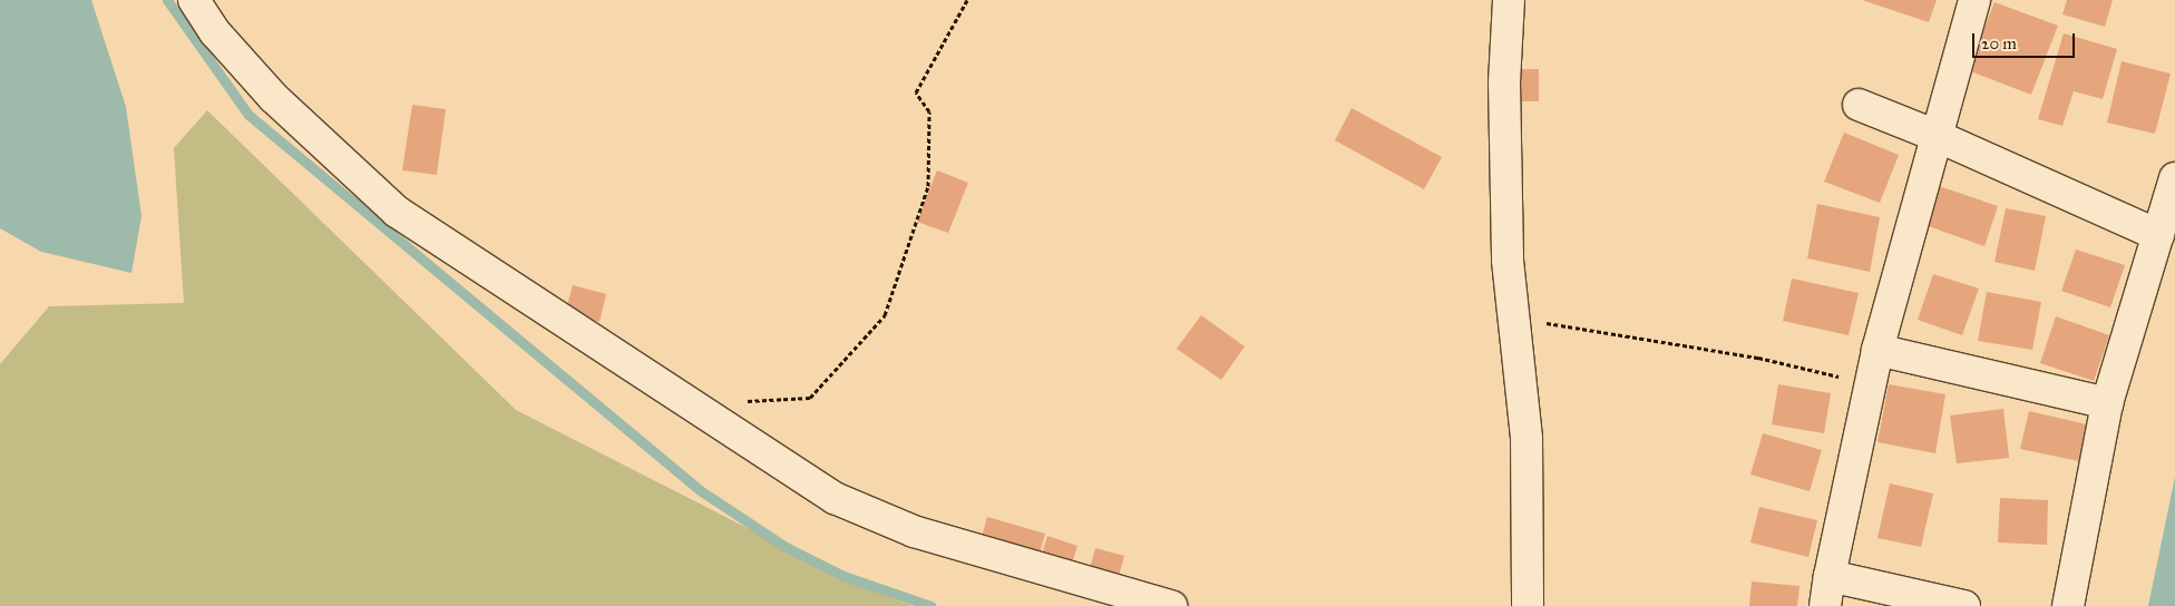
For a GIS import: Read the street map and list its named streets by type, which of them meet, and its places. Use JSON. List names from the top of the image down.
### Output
{
  "scale_bar": "20 m"
}
